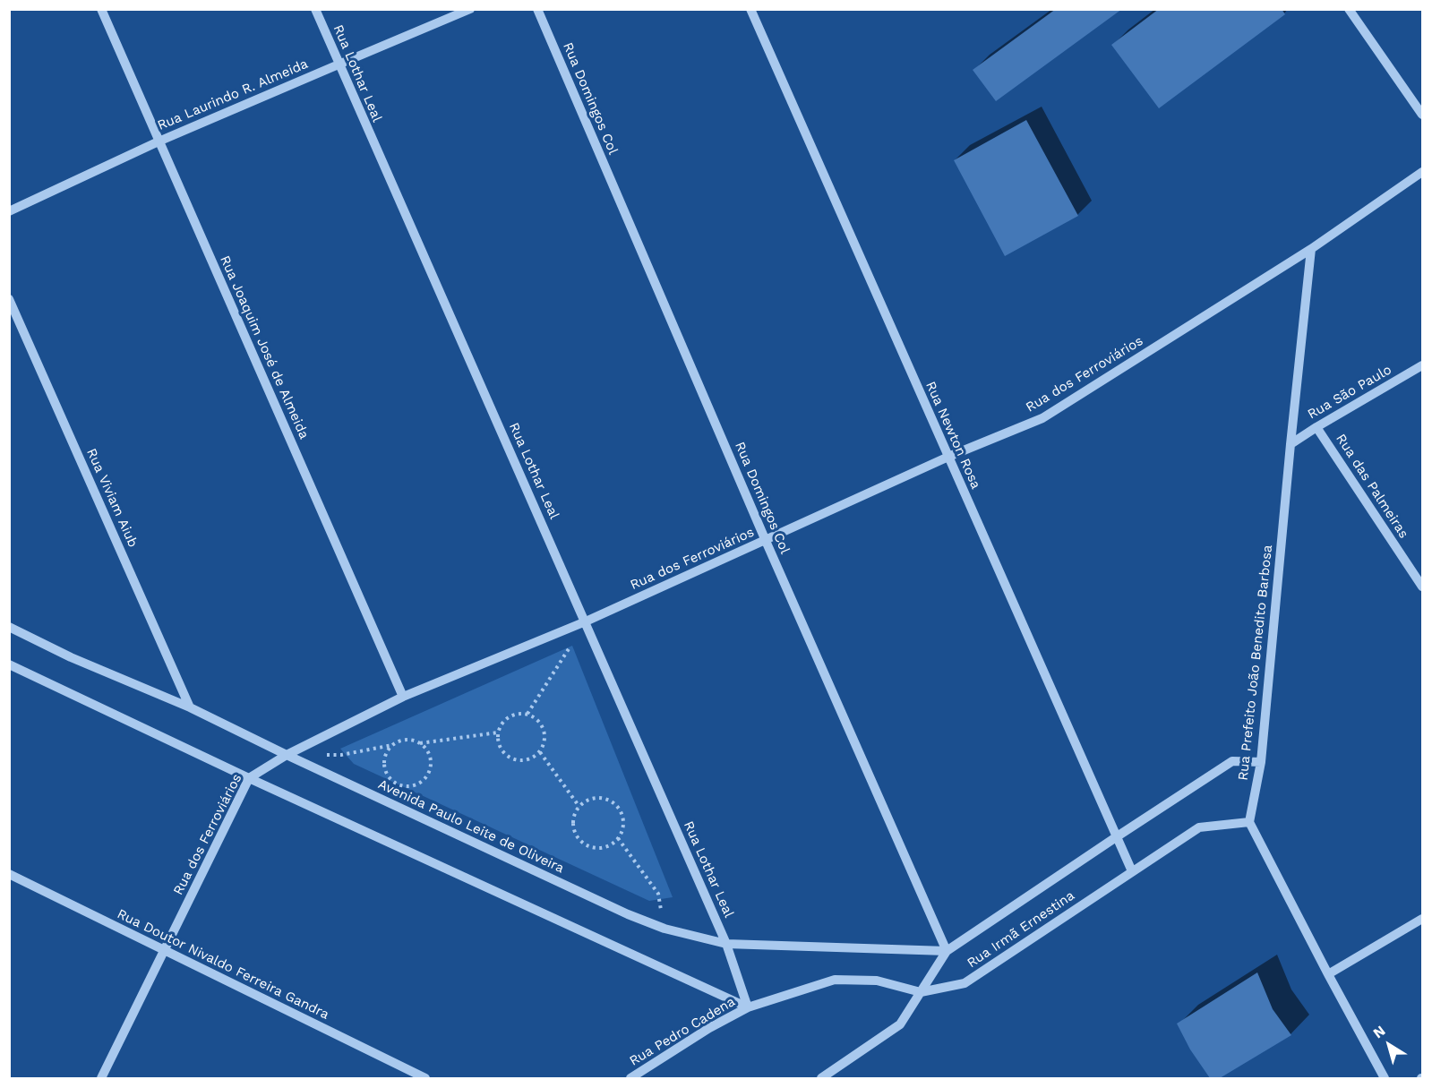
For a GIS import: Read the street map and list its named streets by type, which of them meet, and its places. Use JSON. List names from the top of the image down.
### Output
{
  "streets": {
    "street": [
      "Rua Lothar Leal",
      "Rua Laurindo R. Almeida",
      "Rua Domingos Col",
      "Rua Joaquim José de Almeida",
      "Rua dos Ferroviários",
      "Rua São Paulo",
      "Rua Newton Rosa",
      "Rua das Palmeiras",
      "Rua Viviam Aiub",
      "Rua Prefeito João Benedito Barbosa",
      "Avenida Paulo Leite de Oliveira",
      "Rua Irmã Ernestina",
      "Rua Doutor Nivaldo Ferreira Gandra",
      "Rua Pedro Cadena"
    ]
  },
  "crossings": [
    ["Rua Lothar Leal", "Rua Laurindo R. Almeida"],
    ["Rua Lothar Leal", "Rua dos Ferroviários"],
    ["Rua Lothar Leal", "Avenida Paulo Leite de Oliveira"],
    ["Rua Lothar Leal", "Rua Pedro Cadena"],
    ["Rua Laurindo R. Almeida", "Rua Joaquim José de Almeida"],
    ["Rua Domingos Col", "Rua dos Ferroviários"],
    ["Rua Domingos Col", "Avenida Paulo Leite de Oliveira"],
    ["Rua Domingos Col", "Rua Irmã Ernestina"],
    ["Rua Joaquim José de Almeida", "Rua dos Ferroviários"],
    ["Rua dos Ferroviários", "Rua Newton Rosa"],
    ["Rua dos Ferroviários", "Rua Prefeito João Benedito Barbosa"],
    ["Rua dos Ferroviários", "Avenida Paulo Leite de Oliveira"],
    ["Rua dos Ferroviários", "Rua Doutor Nivaldo Ferreira Gandra"],
    ["Rua São Paulo", "Rua das Palmeiras"],
    ["Rua São Paulo", "Rua Prefeito João Benedito Barbosa"],
    ["Rua Newton Rosa", "Rua Irmã Ernestina"],
    ["Rua Viviam Aiub", "Avenida Paulo Leite de Oliveira"],
    ["Rua Prefeito João Benedito Barbosa", "Rua Irmã Ernestina"],
    ["Avenida Paulo Leite de Oliveira", "Rua Irmã Ernestina"]
  ],
  "north": "top left"
}
